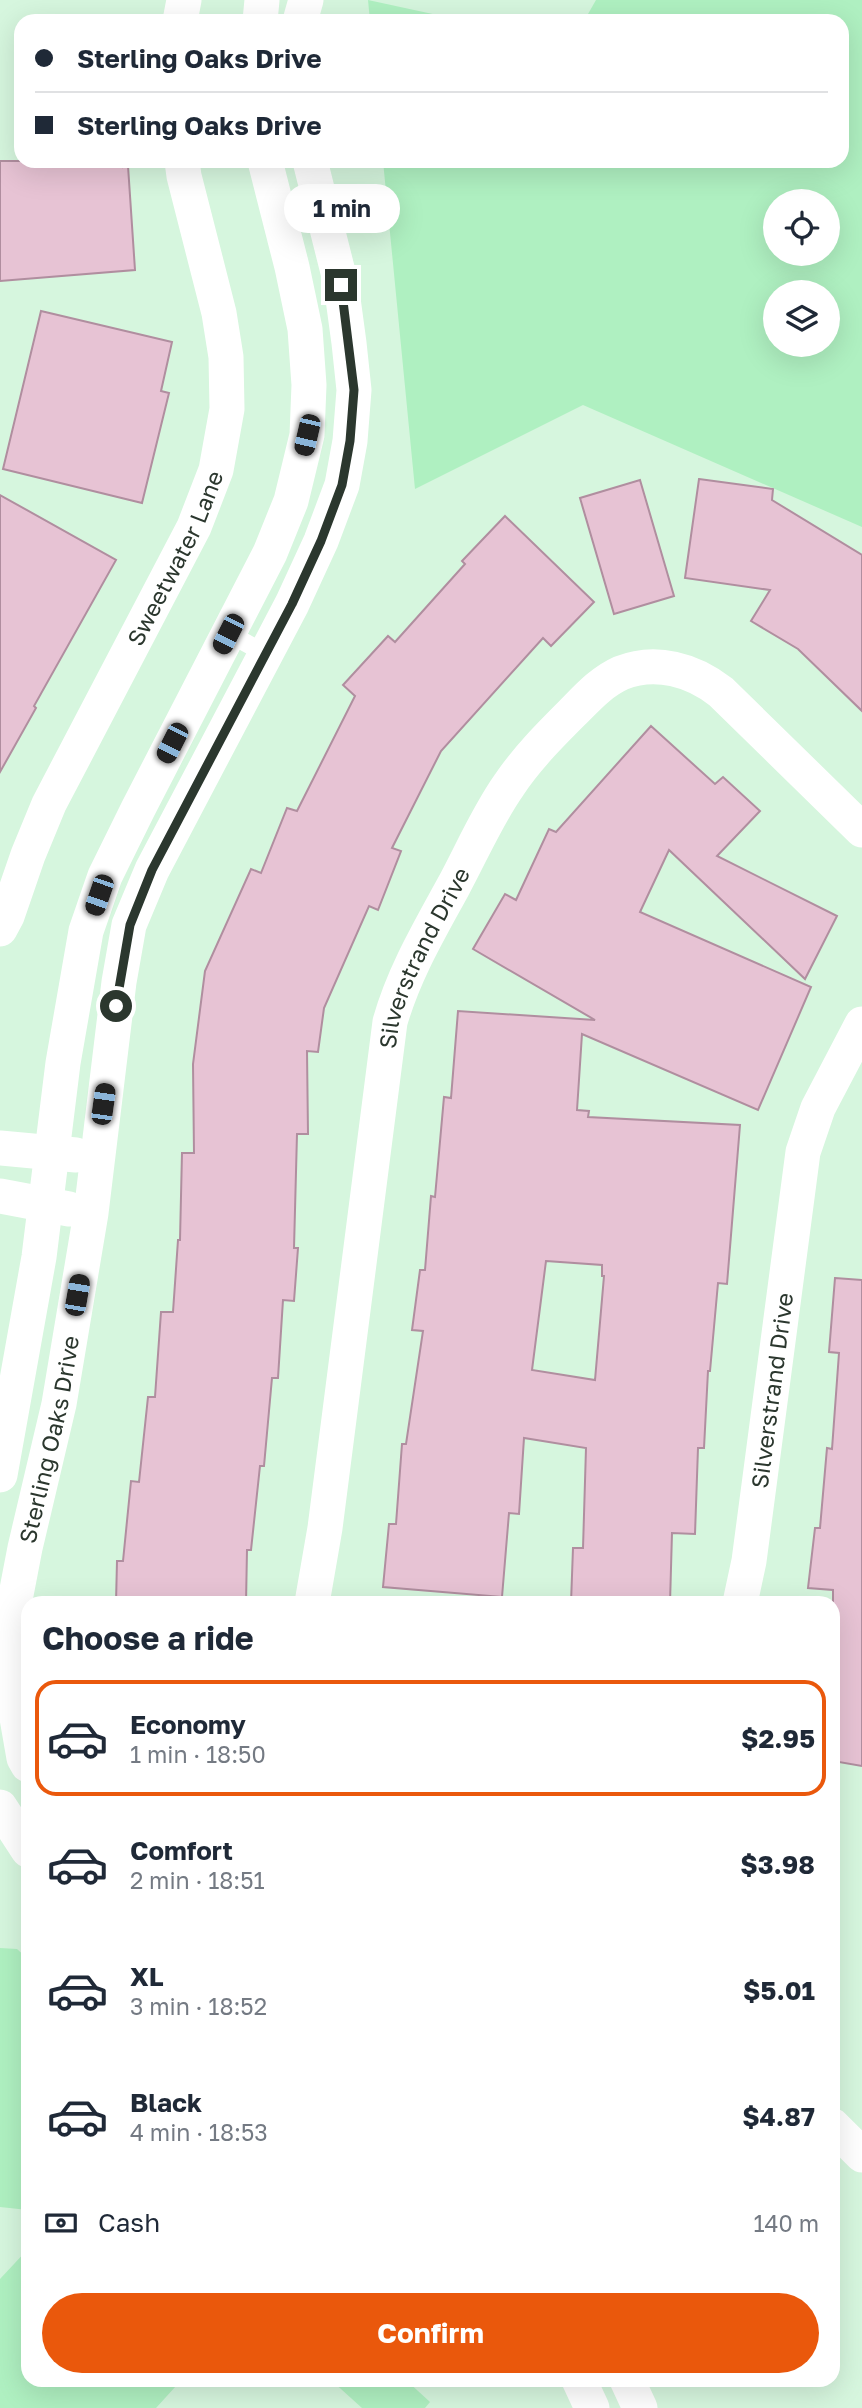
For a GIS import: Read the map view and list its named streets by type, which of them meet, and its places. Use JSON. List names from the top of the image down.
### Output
{
  "streets": {
    "street": ["Sweetwater Lane", "Silverstrand Drive", "Sterling Oaks Drive"]
  },
  "page": {
    "banner": ["Sterling Oaks Drive", "Sterling Oaks Drive"],
    "bubble": "1 min",
    "heading": "Choose a ride",
    "list": [
      {
        "name": "Economy",
        "note": "1 min · 18:50",
        "value": "$2.95"
      },
      {
        "name": "Comfort",
        "note": "2 min · 18:51",
        "value": "$3.98"
      },
      {
        "name": "XL",
        "note": "3 min · 18:52",
        "value": "$5.01"
      },
      {
        "name": "Black",
        "note": "4 min · 18:53",
        "value": "$4.87"
      }
    ],
    "pay": ["Cash", "140 m"],
    "buttons": "Confirm"
  }
}
